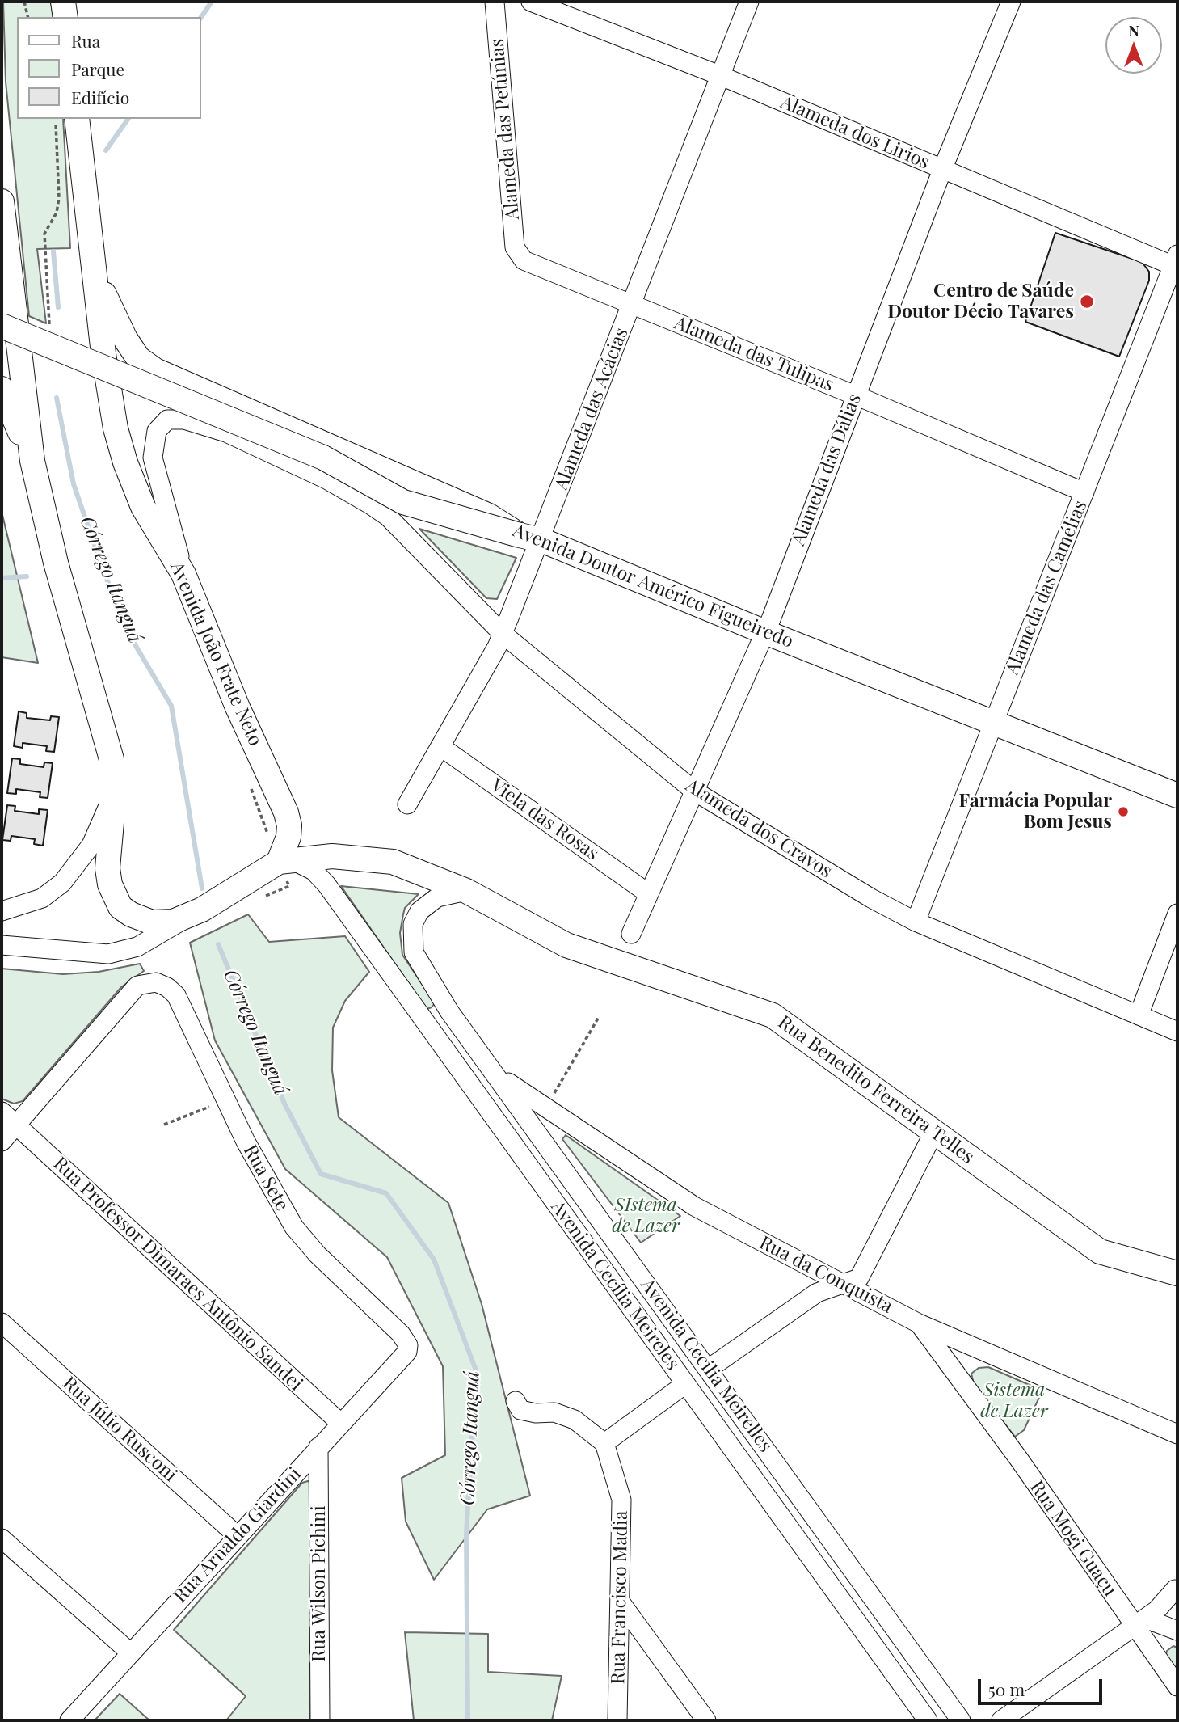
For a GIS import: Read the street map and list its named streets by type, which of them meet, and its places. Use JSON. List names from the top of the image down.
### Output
{
  "streets": {
    "main road": ["Avenida Doutor Américo Figueiredo", "Avenida João Frate Neto", "Rua Benedito Ferreira Telles"],
    "street": [
      "Alameda das Petúnias",
      "Alameda dos Lirios",
      "Alameda das Tulipas",
      "Alameda das Acácias",
      "Alameda das Dálias",
      "Alameda das Camélias",
      "Viela das Rosas",
      "Alameda dos Cravos",
      "Rua Sete",
      "Rua Professor Dimaraes Antônio Sandei",
      "Rua da Conquista",
      "Avenida Cecília Meireles",
      "Avenida Cecilia Meirelles",
      "Rua Júlio Rusconi",
      "Rua Arnaldo Giardini",
      "Rua Mogi Guaçu",
      "Rua Wilson Pichini",
      "Rua Francisco Madia"
    ]
  },
  "crossings": [
    ["Alameda das Petúnias", "Alameda das Tulipas"],
    ["Alameda dos Lirios", "Alameda das Acácias"],
    ["Alameda dos Lirios", "Alameda das Dálias"],
    ["Alameda dos Lirios", "Alameda das Camélias"],
    ["Alameda das Tulipas", "Alameda das Acácias"],
    ["Alameda das Tulipas", "Alameda das Dálias"],
    ["Alameda das Tulipas", "Alameda das Camélias"],
    ["Alameda das Acácias", "Avenida Doutor Américo Figueiredo"],
    ["Alameda das Acácias", "Viela das Rosas"],
    ["Alameda das Acácias", "Alameda dos Cravos"],
    ["Alameda das Dálias", "Avenida Doutor Américo Figueiredo"],
    ["Alameda das Dálias", "Viela das Rosas"],
    ["Alameda das Dálias", "Alameda dos Cravos"],
    ["Avenida Doutor Américo Figueiredo", "Alameda das Camélias"],
    ["Avenida Doutor Américo Figueiredo", "Avenida João Frate Neto"],
    ["Alameda das Camélias", "Alameda dos Cravos"],
    ["Avenida João Frate Neto", "Alameda dos Cravos"],
    ["Avenida João Frate Neto", "Rua Benedito Ferreira Telles"],
    ["Avenida João Frate Neto", "Avenida Cecília Meireles"],
    ["Rua Benedito Ferreira Telles", "Avenida Cecília Meireles"],
    ["Rua Benedito Ferreira Telles", "Avenida Cecilia Meirelles"],
    ["Rua Sete", "Rua Professor Dimaraes Antônio Sandei"],
    ["Rua Sete", "Rua Arnaldo Giardini"],
    ["Rua Professor Dimaraes Antônio Sandei", "Rua Arnaldo Giardini"],
    ["Rua da Conquista", "Avenida Cecilia Meirelles"],
    ["Rua da Conquista", "Rua Mogi Guaçu"],
    ["Rua Júlio Rusconi", "Rua Arnaldo Giardini"],
    ["Rua Arnaldo Giardini", "Rua Wilson Pichini"]
  ],
  "water": ["Córrego Itanguá"],
  "parks": ["SIstema de Lazer", "Sistema de Lazer"],
  "places": ["Centro de Saúde Doutor Décio Tavares", "Farmácia Popular Bom Jesus"],
  "legend": ["Rua", "Parque", "Edifício"],
  "scale_bar": "50 m",
  "north": "top"
}
